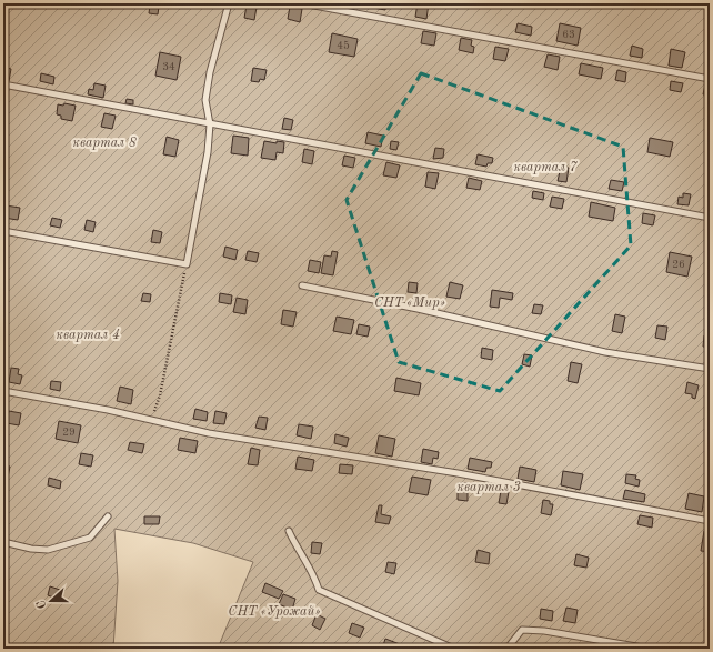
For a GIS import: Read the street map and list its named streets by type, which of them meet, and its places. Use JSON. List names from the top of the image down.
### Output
{
  "parks": [
    "квартал 8",
    "квартал 7",
    "СНТ «Мир»",
    "квартал 4",
    "квартал 3",
    "СНТ «Урожай»"
  ],
  "house_numbers": [
    "63",
    "45",
    "34",
    "26",
    "29"
  ],
  "north": "left"
}
